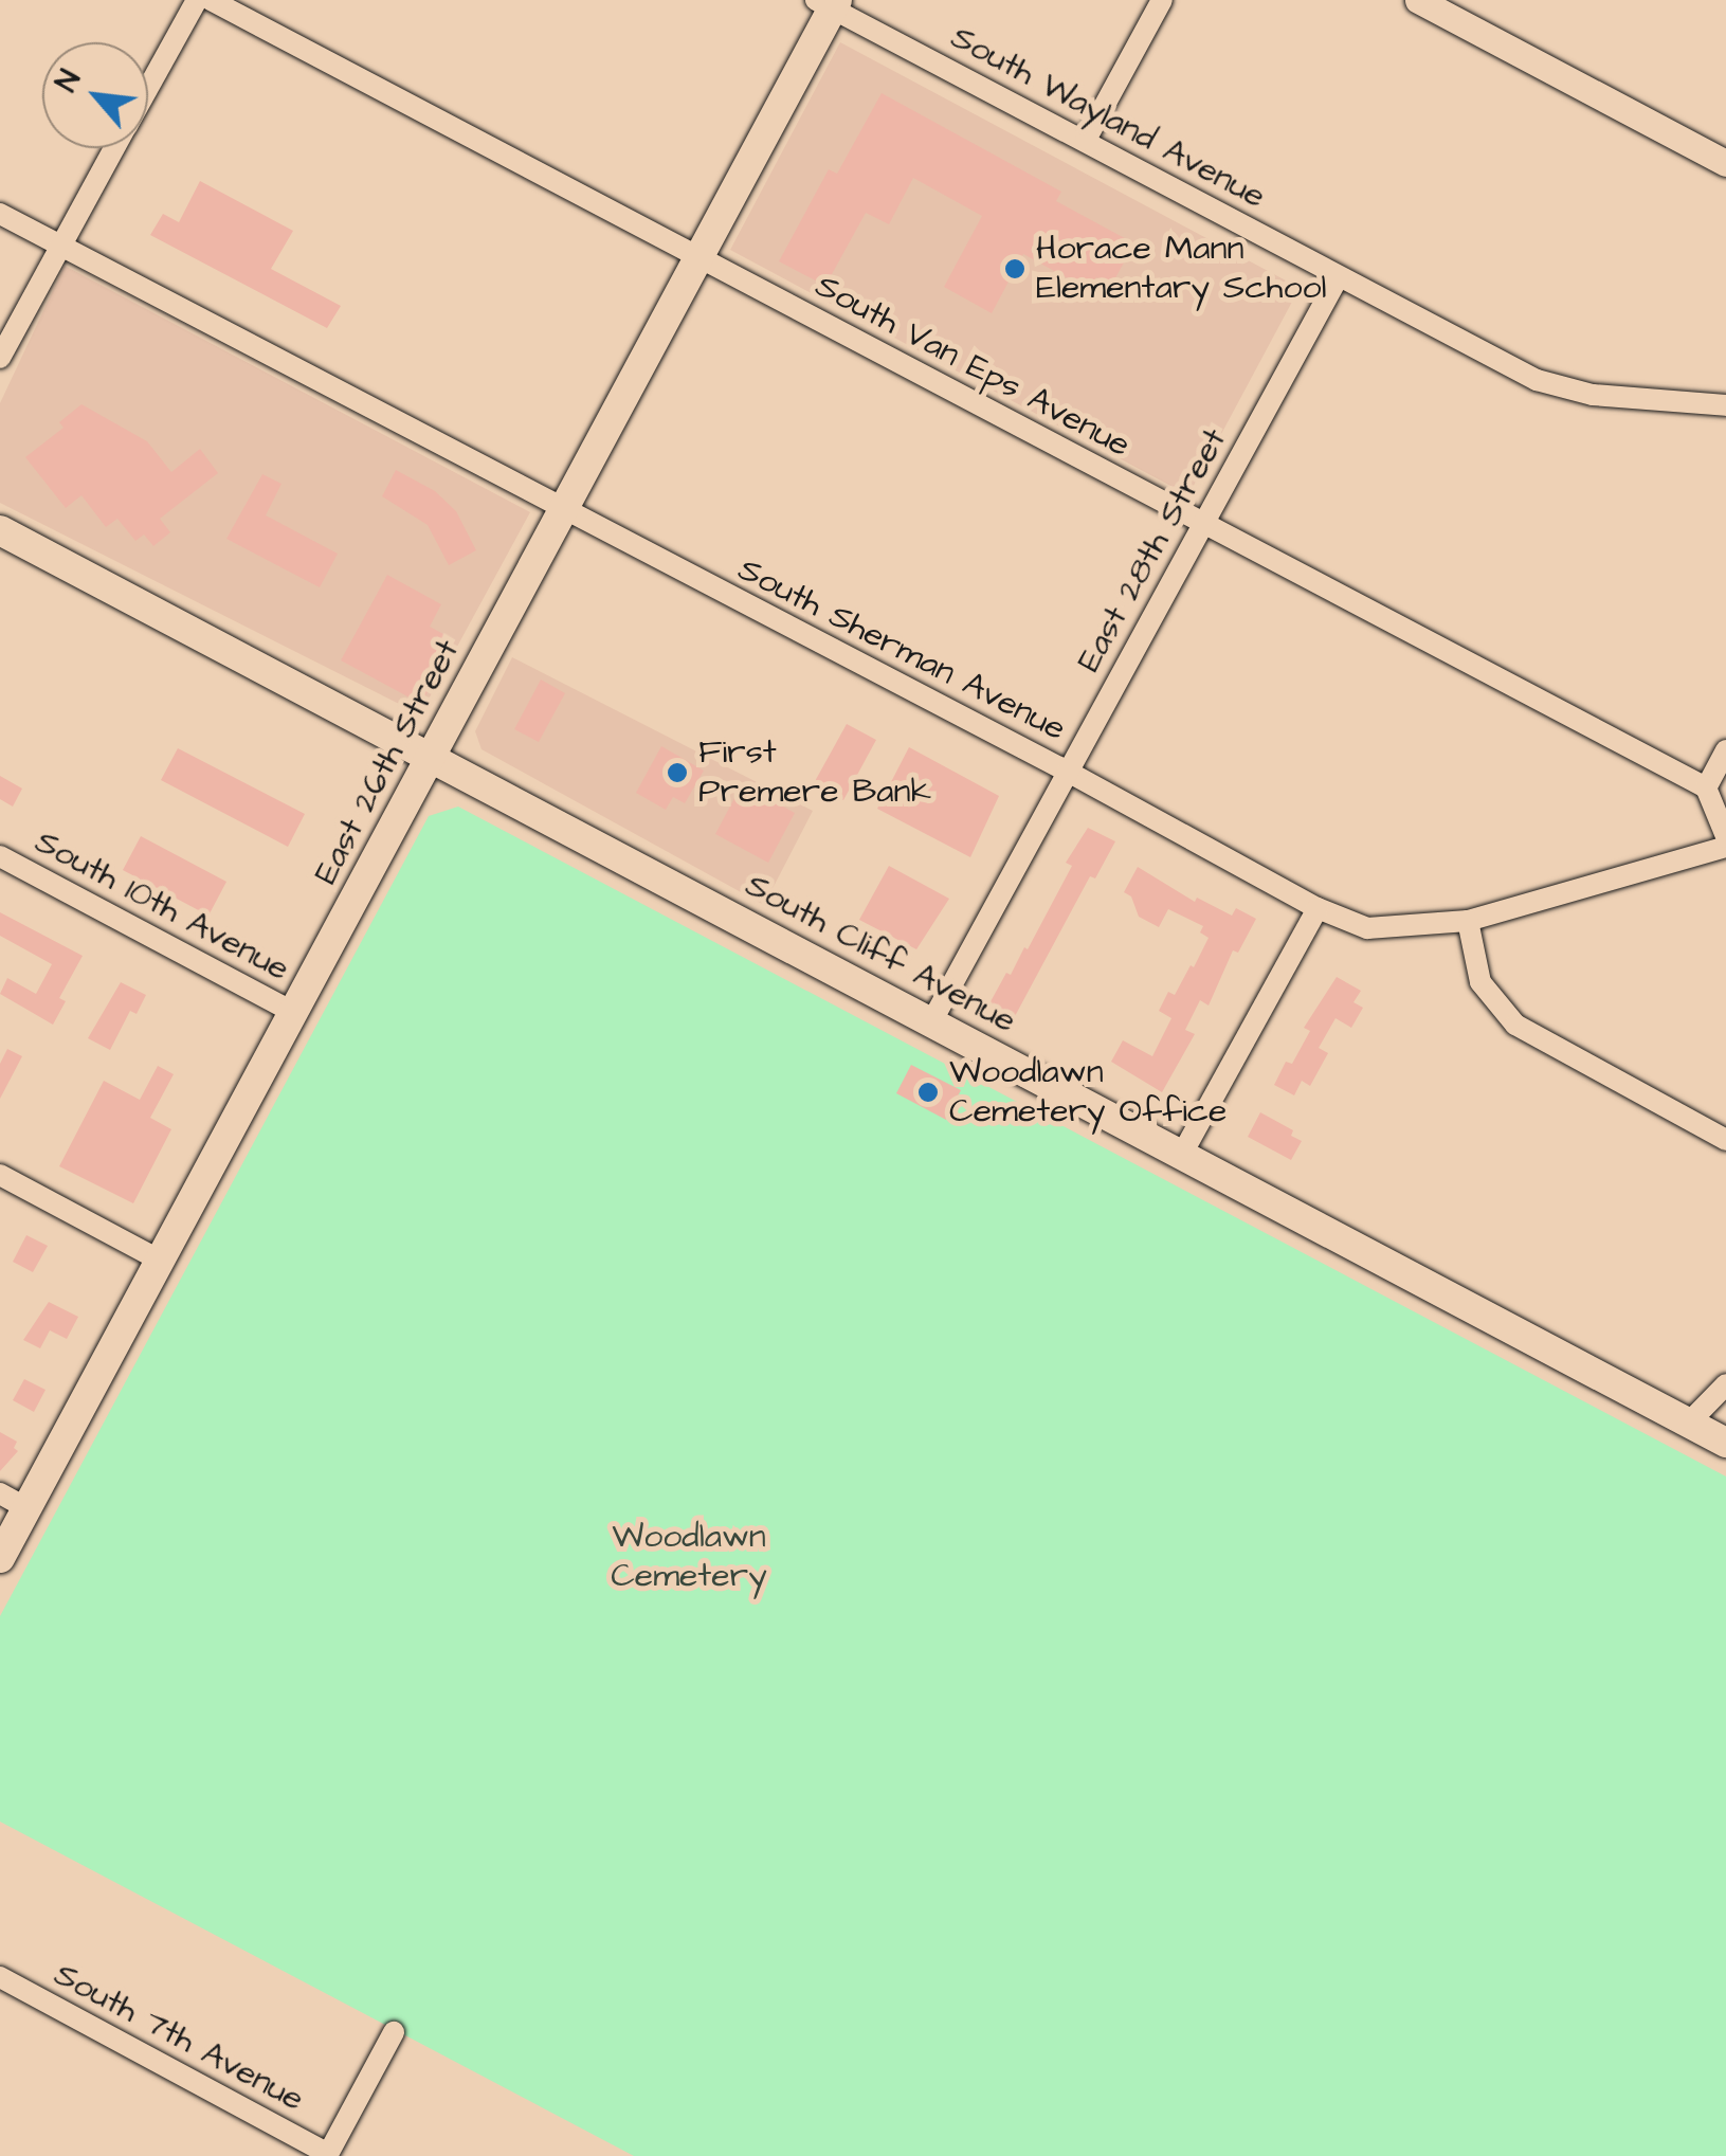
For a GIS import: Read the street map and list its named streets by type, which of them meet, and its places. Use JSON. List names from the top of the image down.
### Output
{
  "streets": {
    "main road": ["East 26th Street", "South Cliff Avenue"],
    "street": [
      "South Wayland Avenue",
      "South Van Eps Avenue",
      "East 28th Street",
      "South Sherman Avenue",
      "South 10th Avenue",
      "South 7th Avenue"
    ]
  },
  "crossings": [
    ["South Wayland Avenue", "East 28th Street"],
    ["South Wayland Avenue", "East 26th Street"],
    ["South Van Eps Avenue", "East 28th Street"],
    ["South Van Eps Avenue", "East 26th Street"],
    ["East 28th Street", "South Sherman Avenue"],
    ["East 28th Street", "South Cliff Avenue"],
    ["South Sherman Avenue", "East 26th Street"],
    ["East 26th Street", "South 10th Avenue"],
    ["East 26th Street", "South Cliff Avenue"]
  ],
  "parks": ["Woodlawn Cemetery"],
  "places": ["Horace Mann Elementary School", "First Premere Bank", "Woodlawn Cemetery Office"],
  "north": "top left"
}
